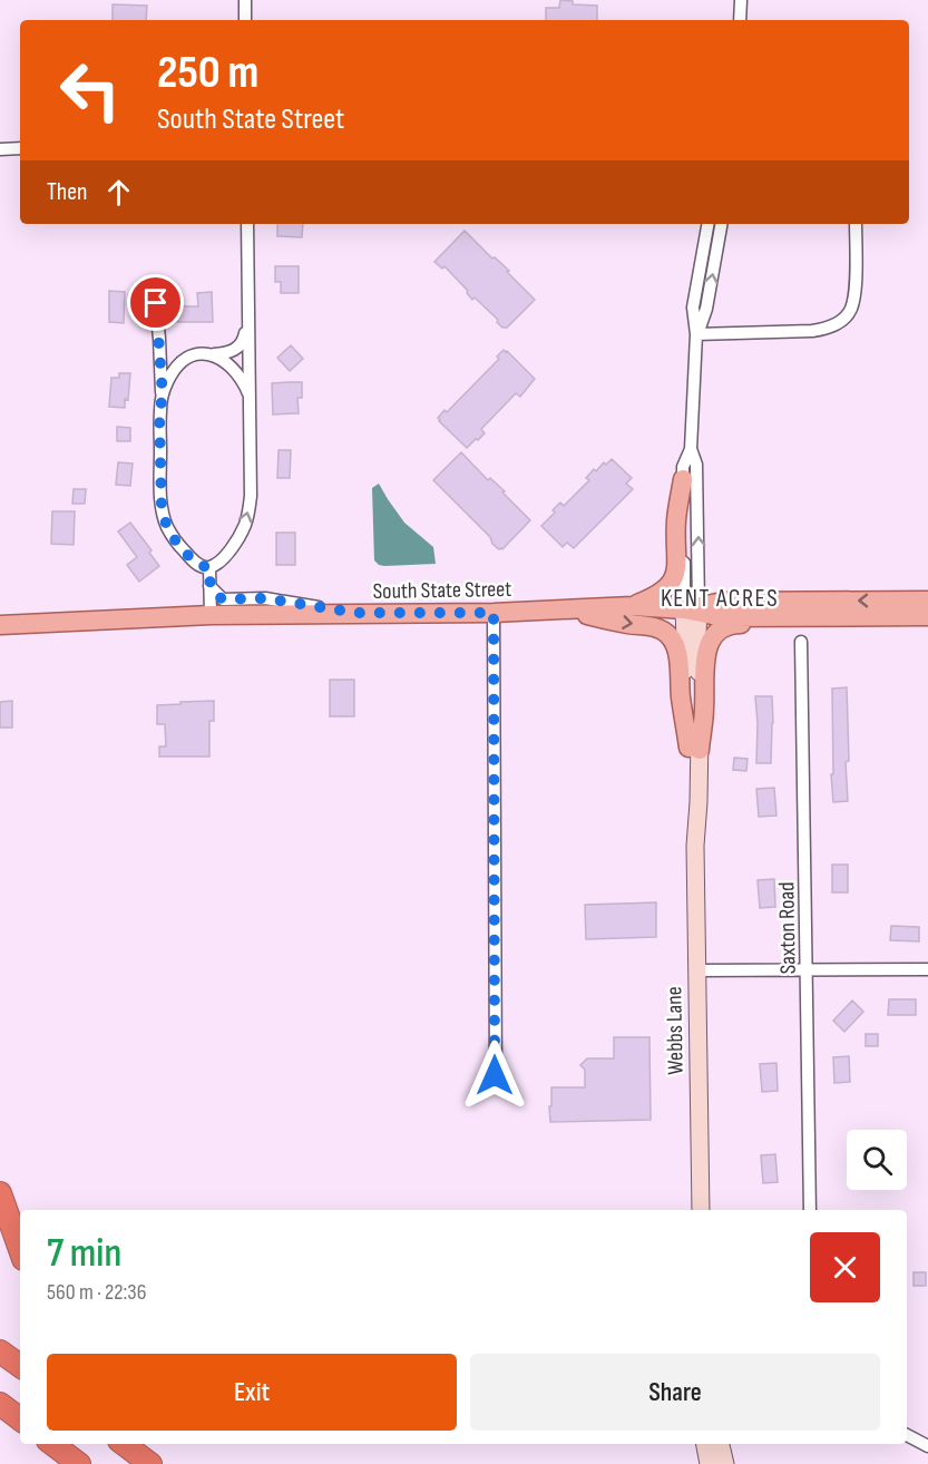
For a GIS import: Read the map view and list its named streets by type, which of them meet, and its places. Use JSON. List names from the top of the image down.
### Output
{
  "streets": {
    "main road": ["South State Street"],
    "street": ["Saxton Road", "Webbs Lane"]
  },
  "crossings": [
    ["South State Street", "Webbs Lane"]
  ],
  "districts": ["KENT ACRES"],
  "page": {
    "turn": ["250 m", "South State Street"],
    "then": "Then",
    "heading": ["7 min", "560 m · 22:36"],
    "buttons": ["Exit", "Share"]
  }
}
